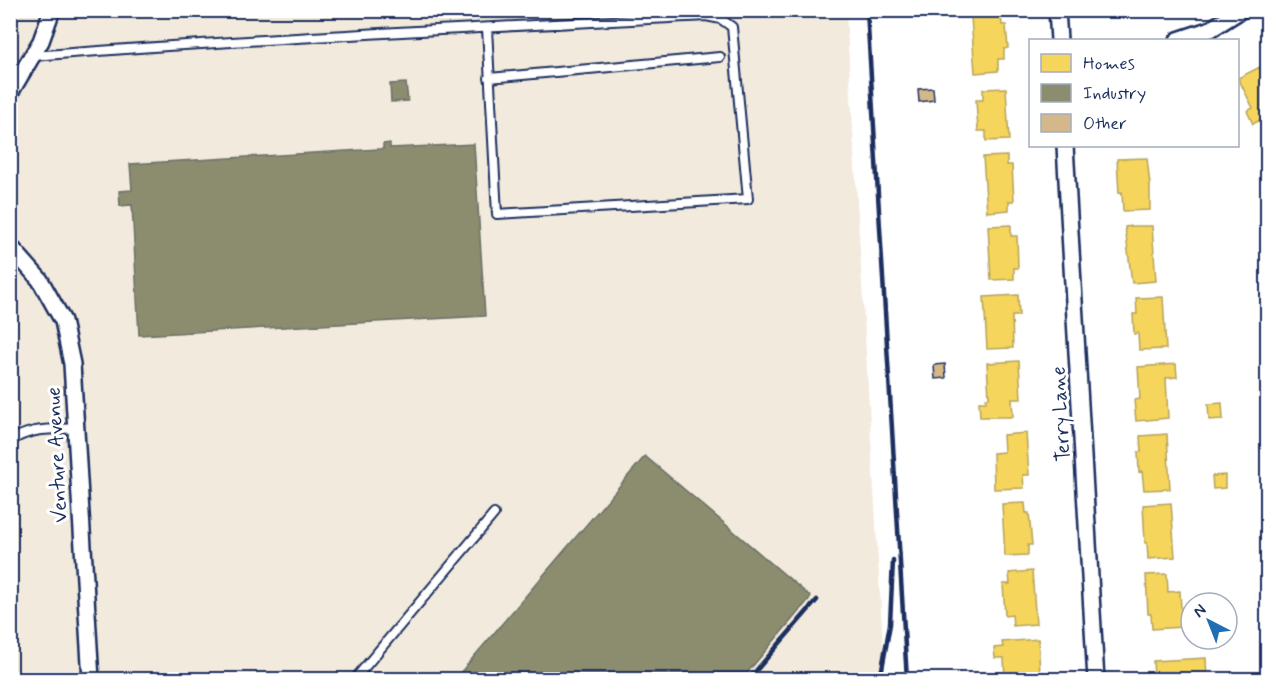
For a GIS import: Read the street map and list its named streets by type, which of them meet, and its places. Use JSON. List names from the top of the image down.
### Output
{
  "streets": {
    "street": ["Terry Lane", "Venture Avenue"]
  },
  "legend": ["Homes", "Industry", "Other"],
  "north": "top left"
}
